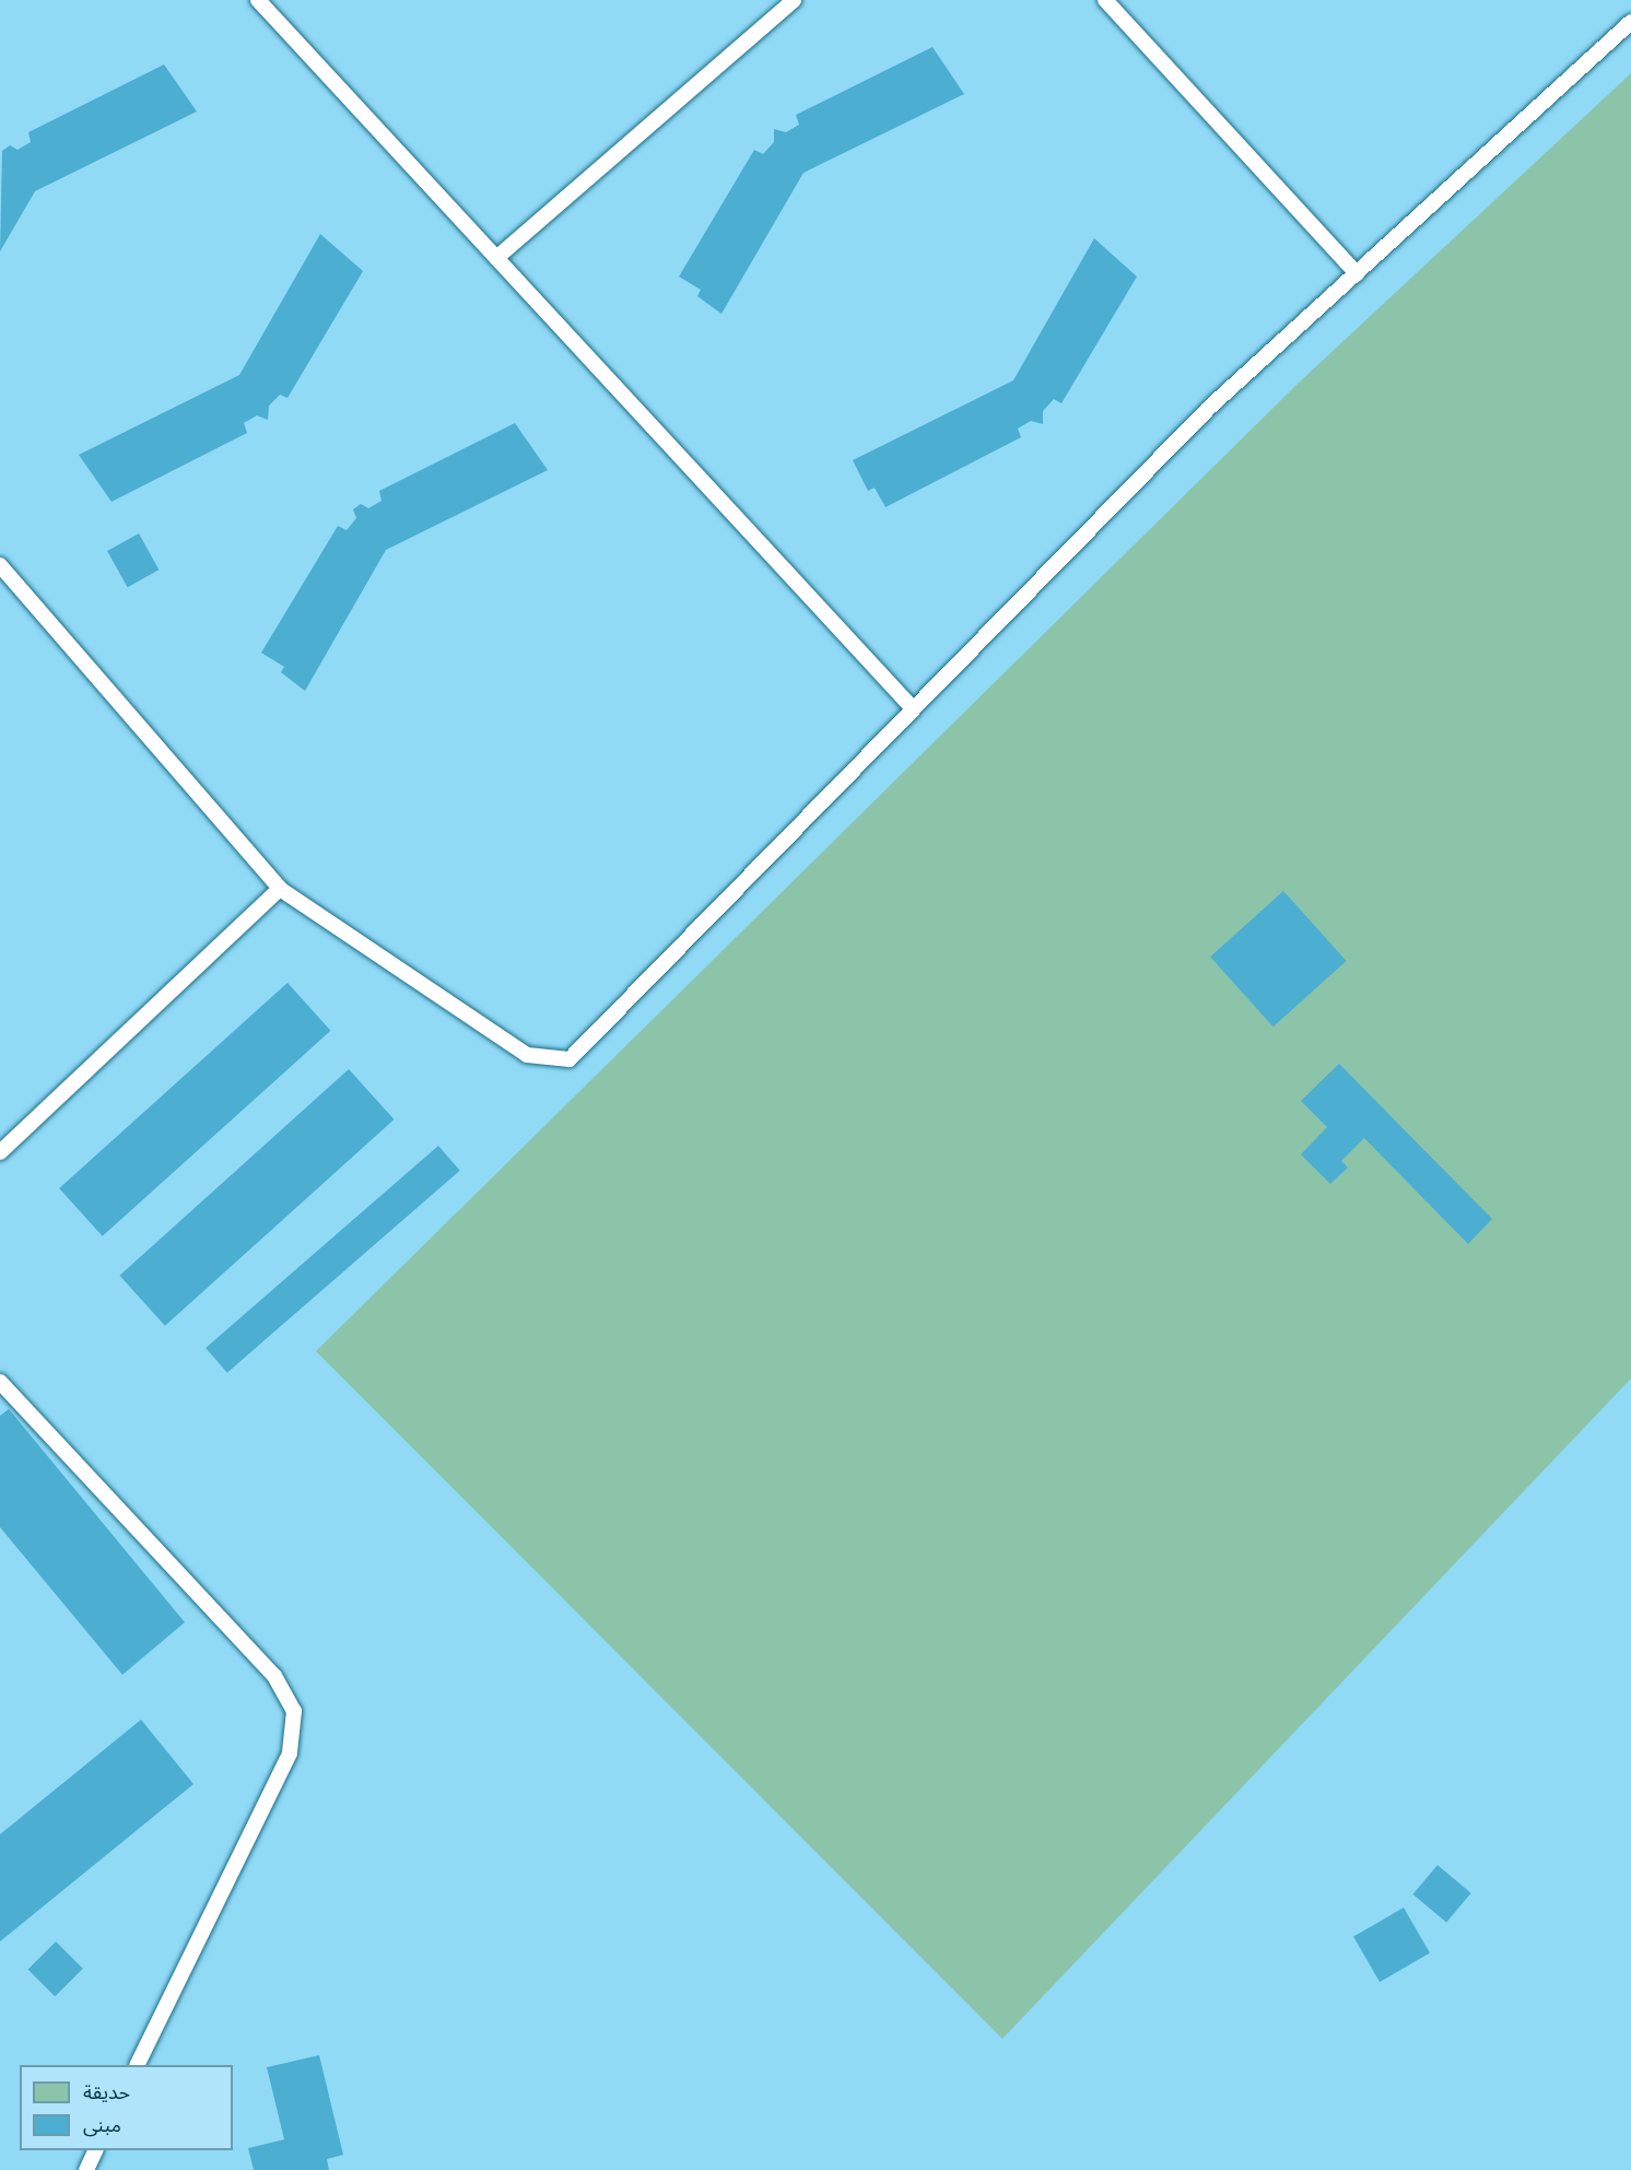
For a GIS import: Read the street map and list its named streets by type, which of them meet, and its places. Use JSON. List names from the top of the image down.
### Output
{
  "legend": ["حديقة", "مبنى"]
}
